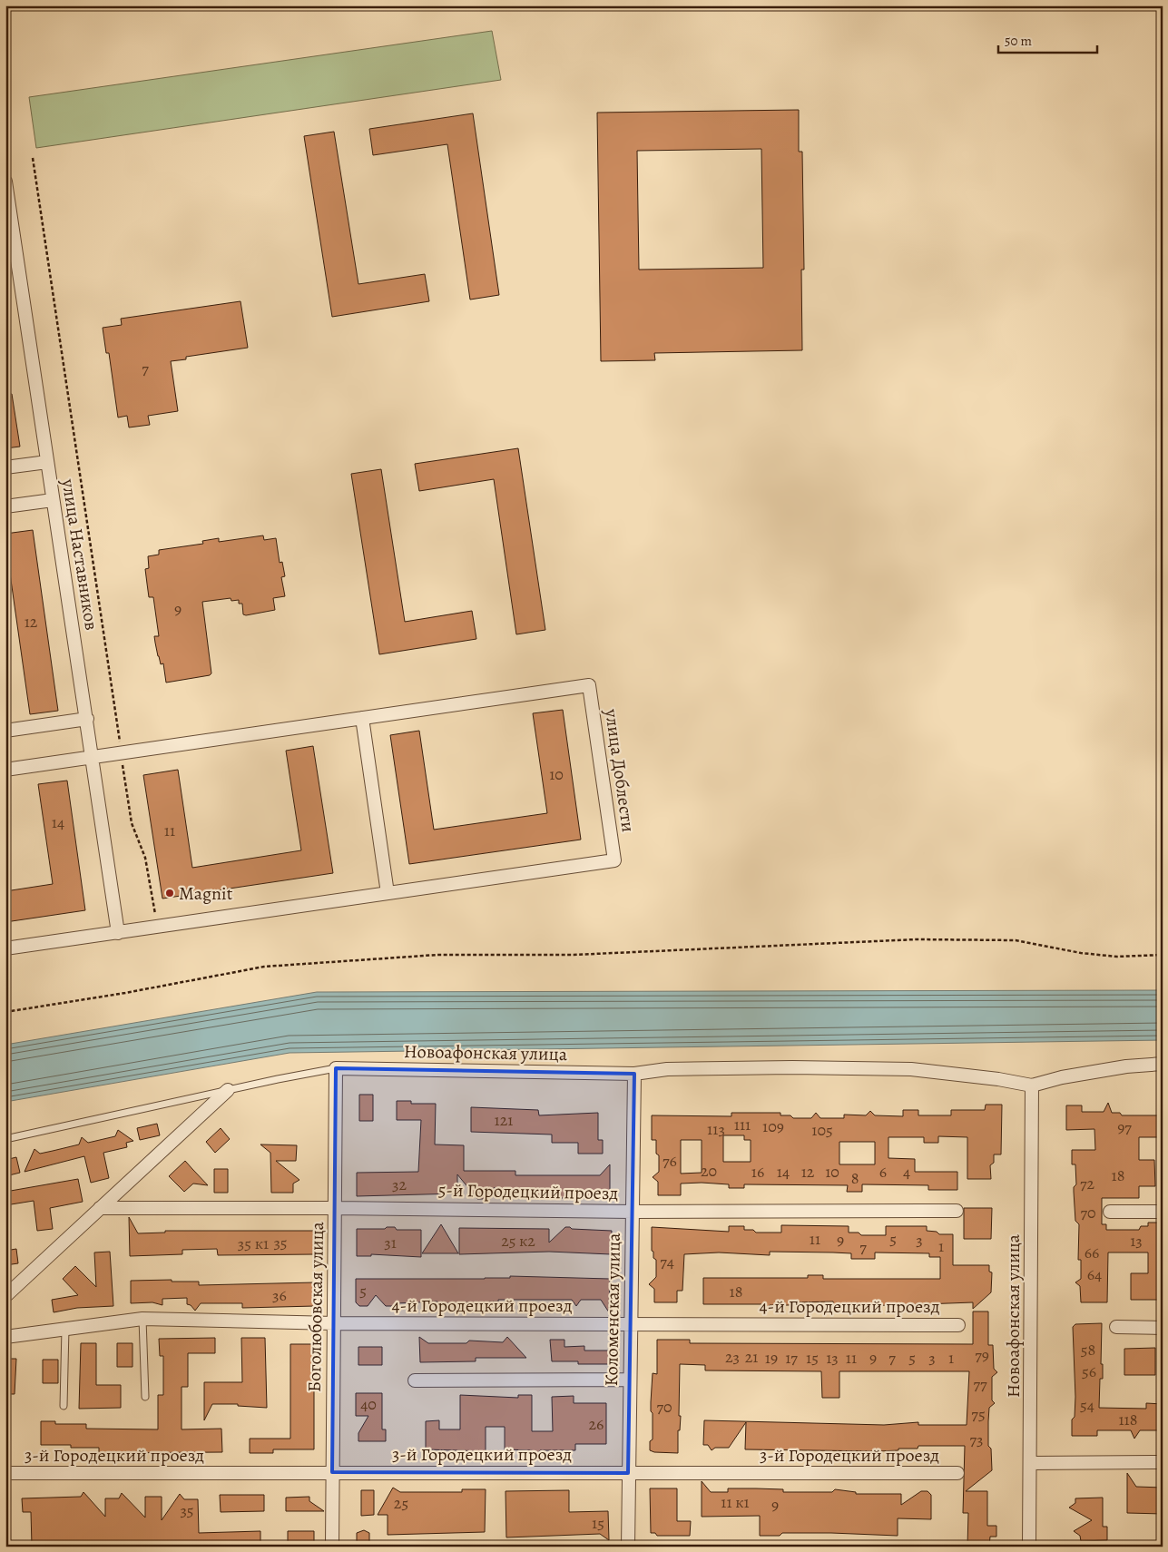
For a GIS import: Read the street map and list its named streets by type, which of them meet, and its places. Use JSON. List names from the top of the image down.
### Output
{
  "streets": {
    "street": [
      "улица Наставников",
      "улица Доблести",
      "Новоафонская улица",
      "5-й Городецкий проезд",
      "4-й Городецкий проезд",
      "Боголюбовская улица",
      "Коломенская улица",
      "3-й Городецкий проезд"
    ]
  },
  "crossings": [
    ["Новоафонская улица", "Боголюбовская улица"],
    ["Новоафонская улица", "Коломенская улица"],
    ["5-й Городецкий проезд", "Боголюбовская улица"],
    ["5-й Городецкий проезд", "Коломенская улица"],
    ["4-й Городецкий проезд", "Боголюбовская улица"],
    ["4-й Городецкий проезд", "Коломенская улица"],
    ["Боголюбовская улица", "3-й Городецкий проезд"],
    ["Коломенская улица", "3-й Городецкий проезд"]
  ],
  "places": ["Magnit"],
  "house_numbers": [
    "7",
    "9",
    "12",
    "10",
    "14",
    "11",
    "121",
    "111",
    "109",
    "97",
    "113",
    "105",
    "76",
    "20",
    "16",
    "14",
    "12",
    "10",
    "6",
    "4",
    "18",
    "8",
    "72",
    "32",
    "70",
    "11",
    "5",
    "9",
    "3",
    "25 к2",
    "13",
    "35",
    "31",
    "35 к1",
    "1",
    "7",
    "66",
    "74",
    "64",
    "5",
    "18",
    "36",
    "58",
    "79",
    "23",
    "21",
    "19",
    "17",
    "15",
    "13",
    "11",
    "9",
    "7",
    "5",
    "3",
    "1",
    "56",
    "77",
    "40",
    "54",
    "70",
    "75",
    "118",
    "26",
    "73",
    "11 к1",
    "25",
    "9",
    "35",
    "15"
  ],
  "scale_bar": "50 m"
}
